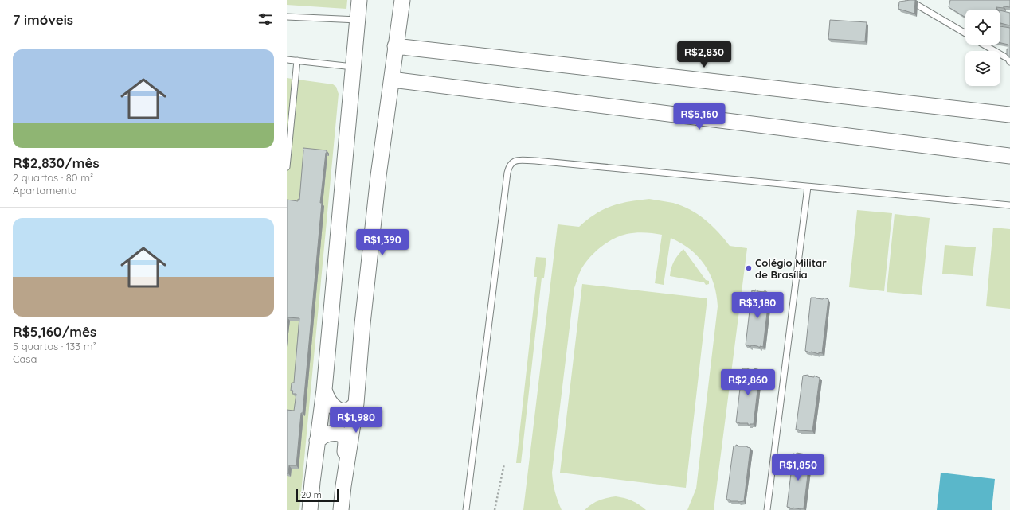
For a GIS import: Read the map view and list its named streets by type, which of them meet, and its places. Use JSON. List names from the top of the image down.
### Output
{
  "places": ["Colégio Militar de Brasília"],
  "scale_bar": "20 m",
  "page": {
    "heading": "7 imóveis",
    "list": [
      {
        "name": "R$2,830/mês",
        "note": "2 quartos · 80 m² · Apartamento"
      },
      {
        "name": "R$5,160/mês",
        "note": "5 quartos · 133 m² · Casa"
      }
    ],
    "price": [
      "R$2,830",
      "R$5,160",
      "R$1,390",
      "R$3,180",
      "R$2,860",
      "R$1,980",
      "R$1,850"
    ],
    "scale": "20 m"
  }
}
